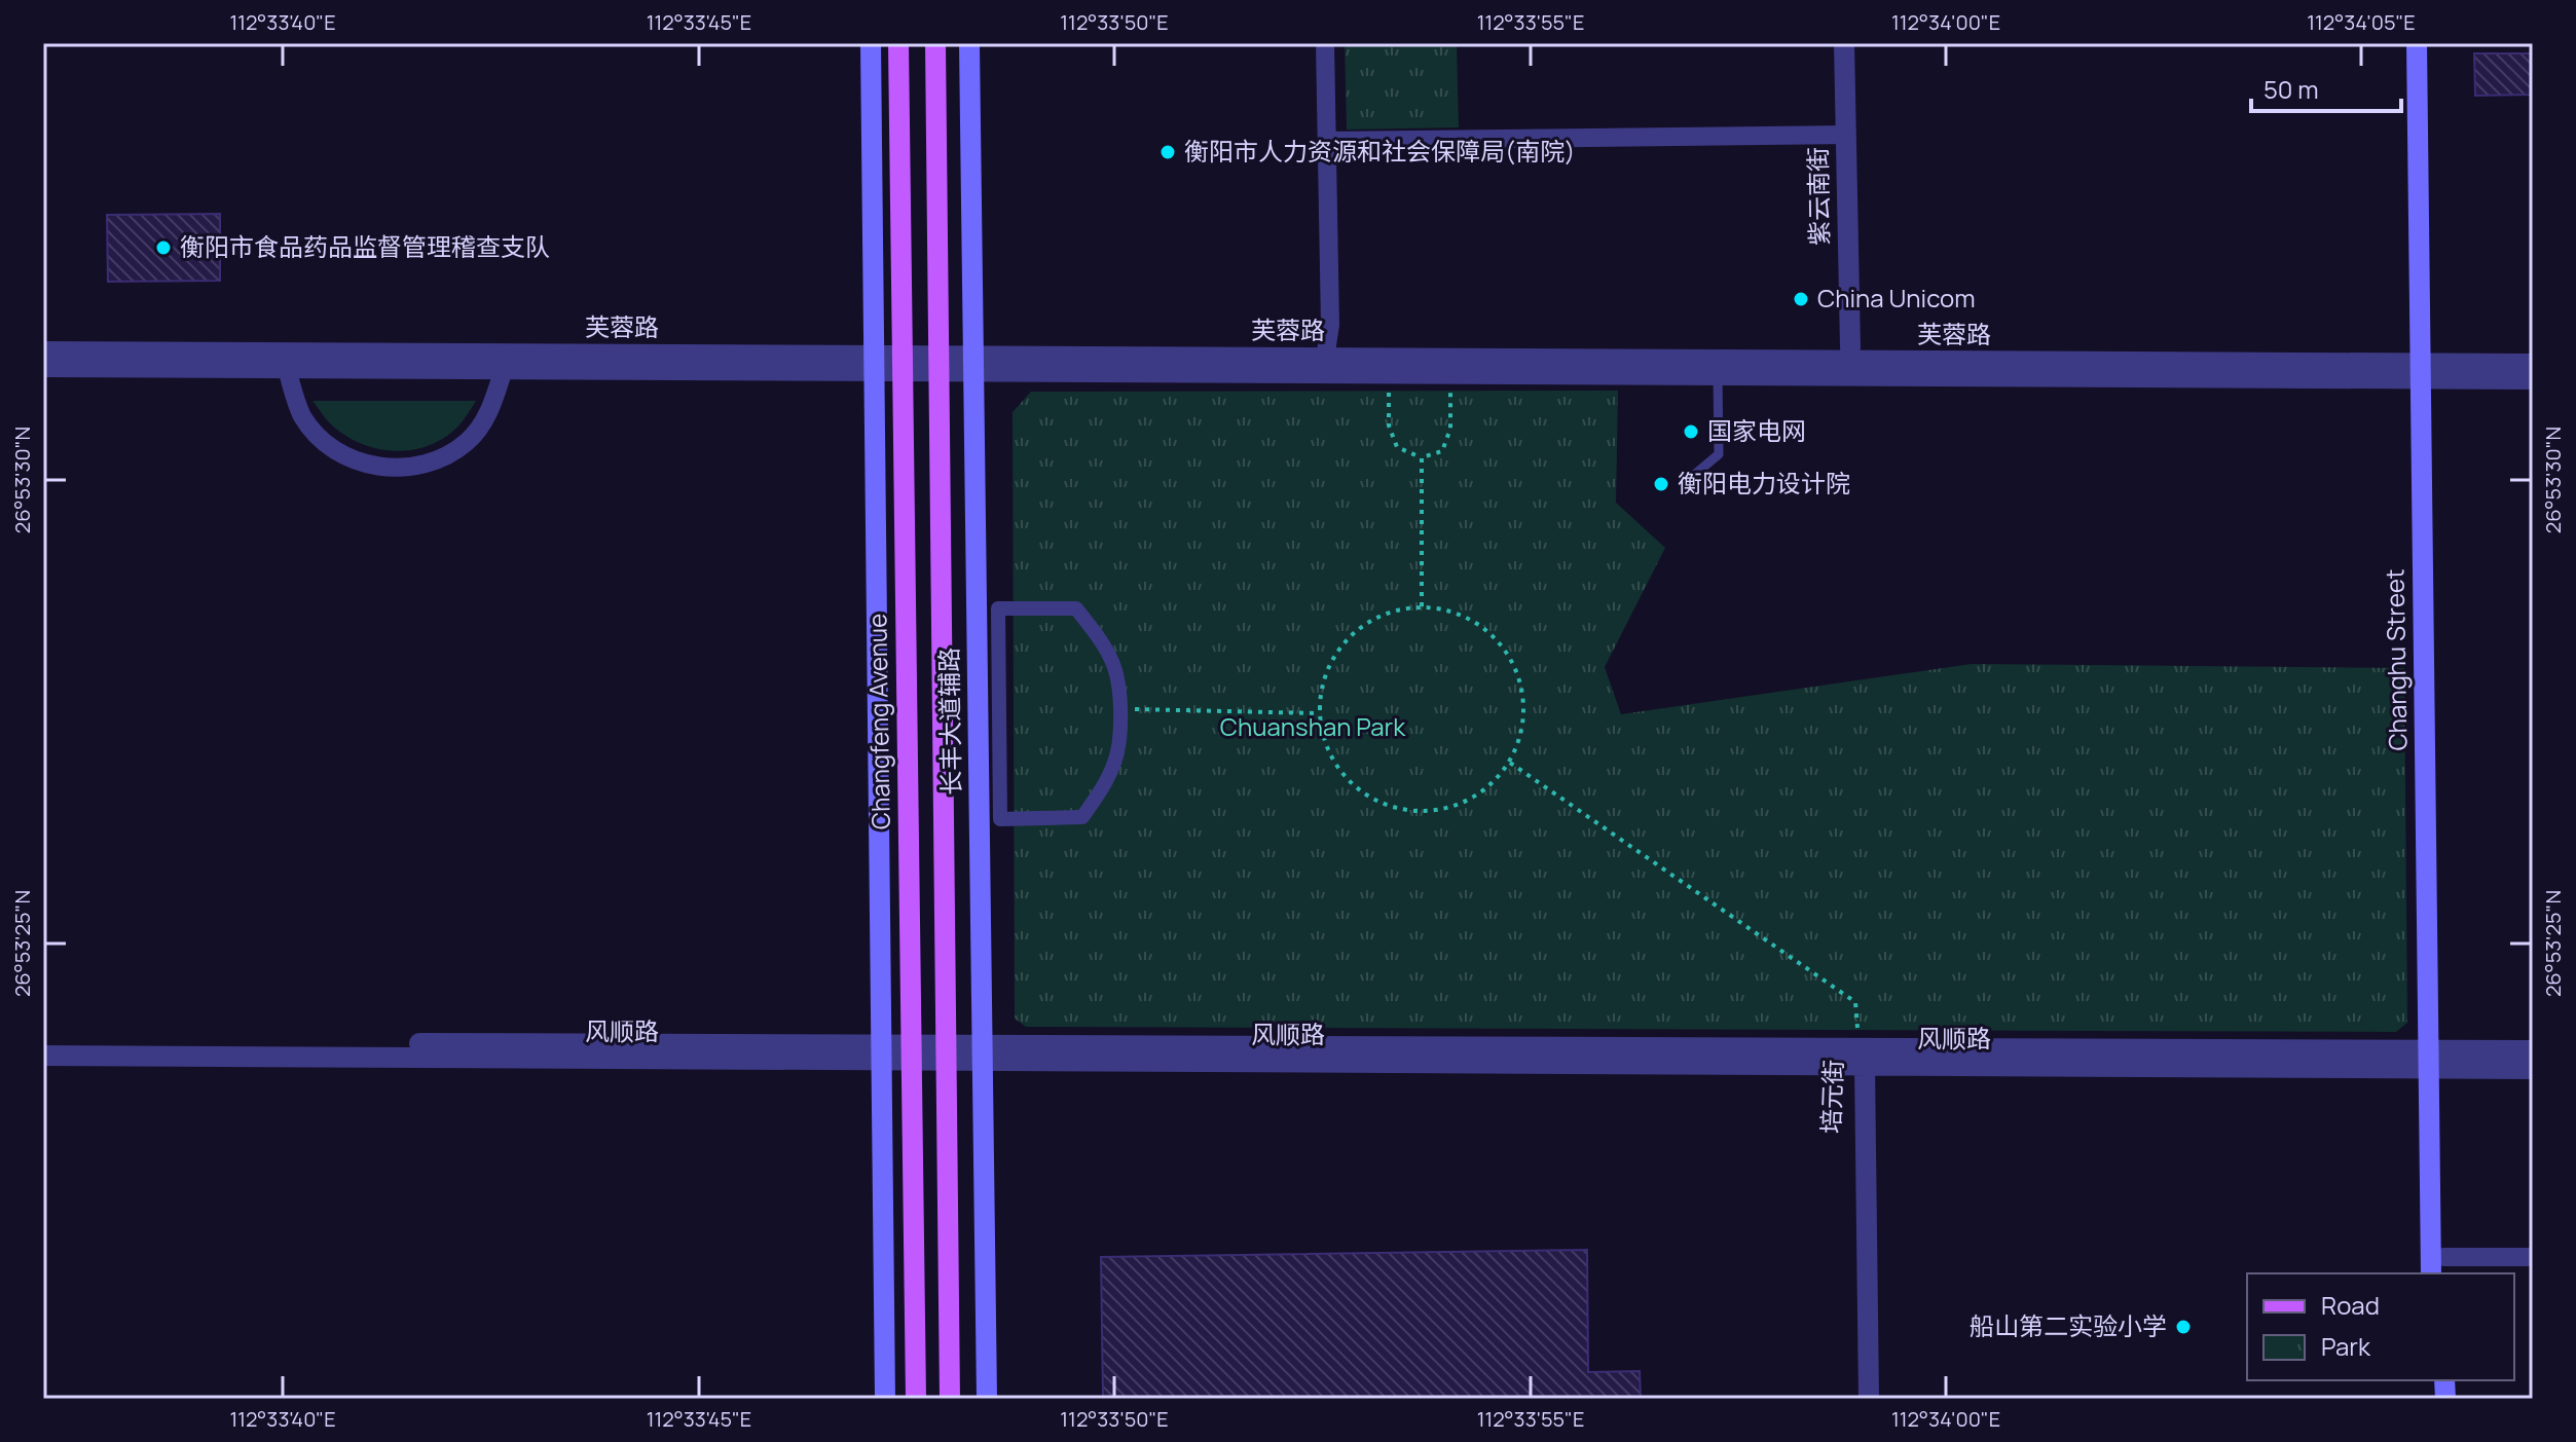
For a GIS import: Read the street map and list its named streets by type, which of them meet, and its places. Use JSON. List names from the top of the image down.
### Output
{
  "streets": {
    "main road": ["Changhu Street", "Changfeng Avenue", "长丰大道辅路"],
    "street": [
      "紫云南街",
      "芙蓉路",
      "风顺路",
      "培元街"
    ]
  },
  "crossings": [
    ["芙蓉路", "Changhu Street"],
    ["芙蓉路", "Changfeng Avenue"],
    ["芙蓉路", "长丰大道辅路"],
    ["Changhu Street", "风顺路"],
    ["Changfeng Avenue", "风顺路"],
    ["长丰大道辅路", "风顺路"],
    ["风顺路", "培元街"]
  ],
  "parks": ["Chuanshan Park"],
  "places": [
    "衡阳市人力资源和社会保障局(南院)",
    "衡阳市食品药品监督管理稽查支队",
    "China Unicom",
    "国家电网",
    "衡阳电力设计院",
    "船山第二实验小学"
  ],
  "legend": ["Road", "Park"],
  "scale_bar": "50 m",
  "coordinates": [
    "112°33'40\"E",
    "112°33'45\"E",
    "112°33'50\"E",
    "112°33'55\"E",
    "112°34'00\"E",
    "112°34'05\"E",
    "26°53'30\"N",
    "26°53'25\"N"
  ]
}
